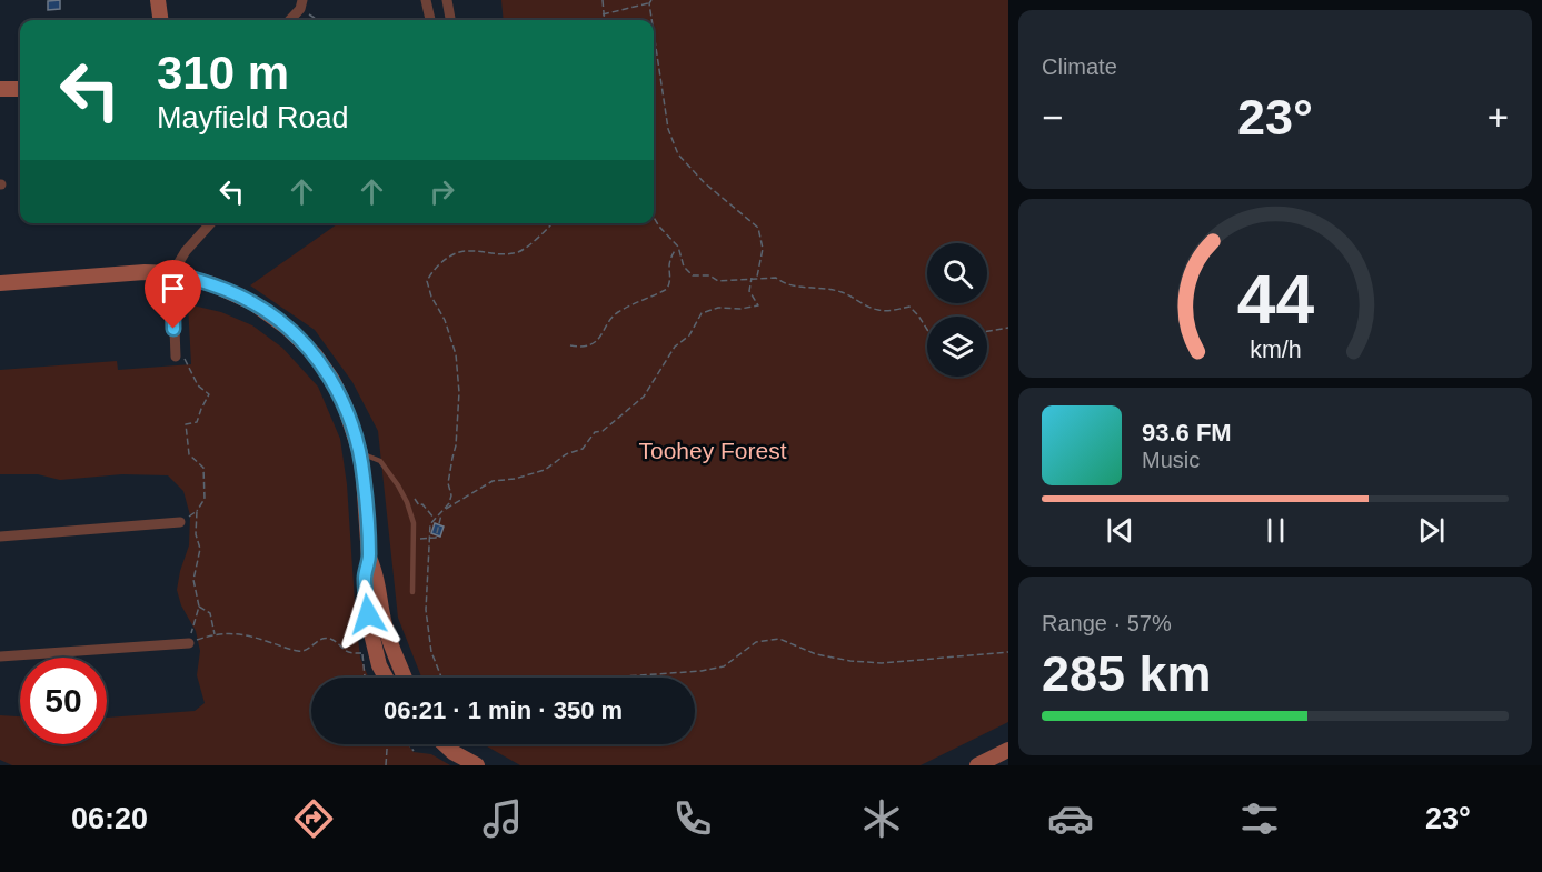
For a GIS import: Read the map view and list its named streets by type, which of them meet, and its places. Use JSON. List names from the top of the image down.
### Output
{
  "parks": ["Toohey Forest"],
  "page": {
    "tile": [
      "Climate",
      ["Range · 57%", "285 km"]
    ],
    "turn": ["310 m", "Mayfield Road"],
    "heat": ["−", "23°", "+"],
    "song": ["93.6 FM", "Music"],
    "limit": "50",
    "trip": "06:21 · 1 min · 350 m",
    "tabs": ["06:20", "23°"],
    "gauge": ["44", "km/h"]
  }
}
